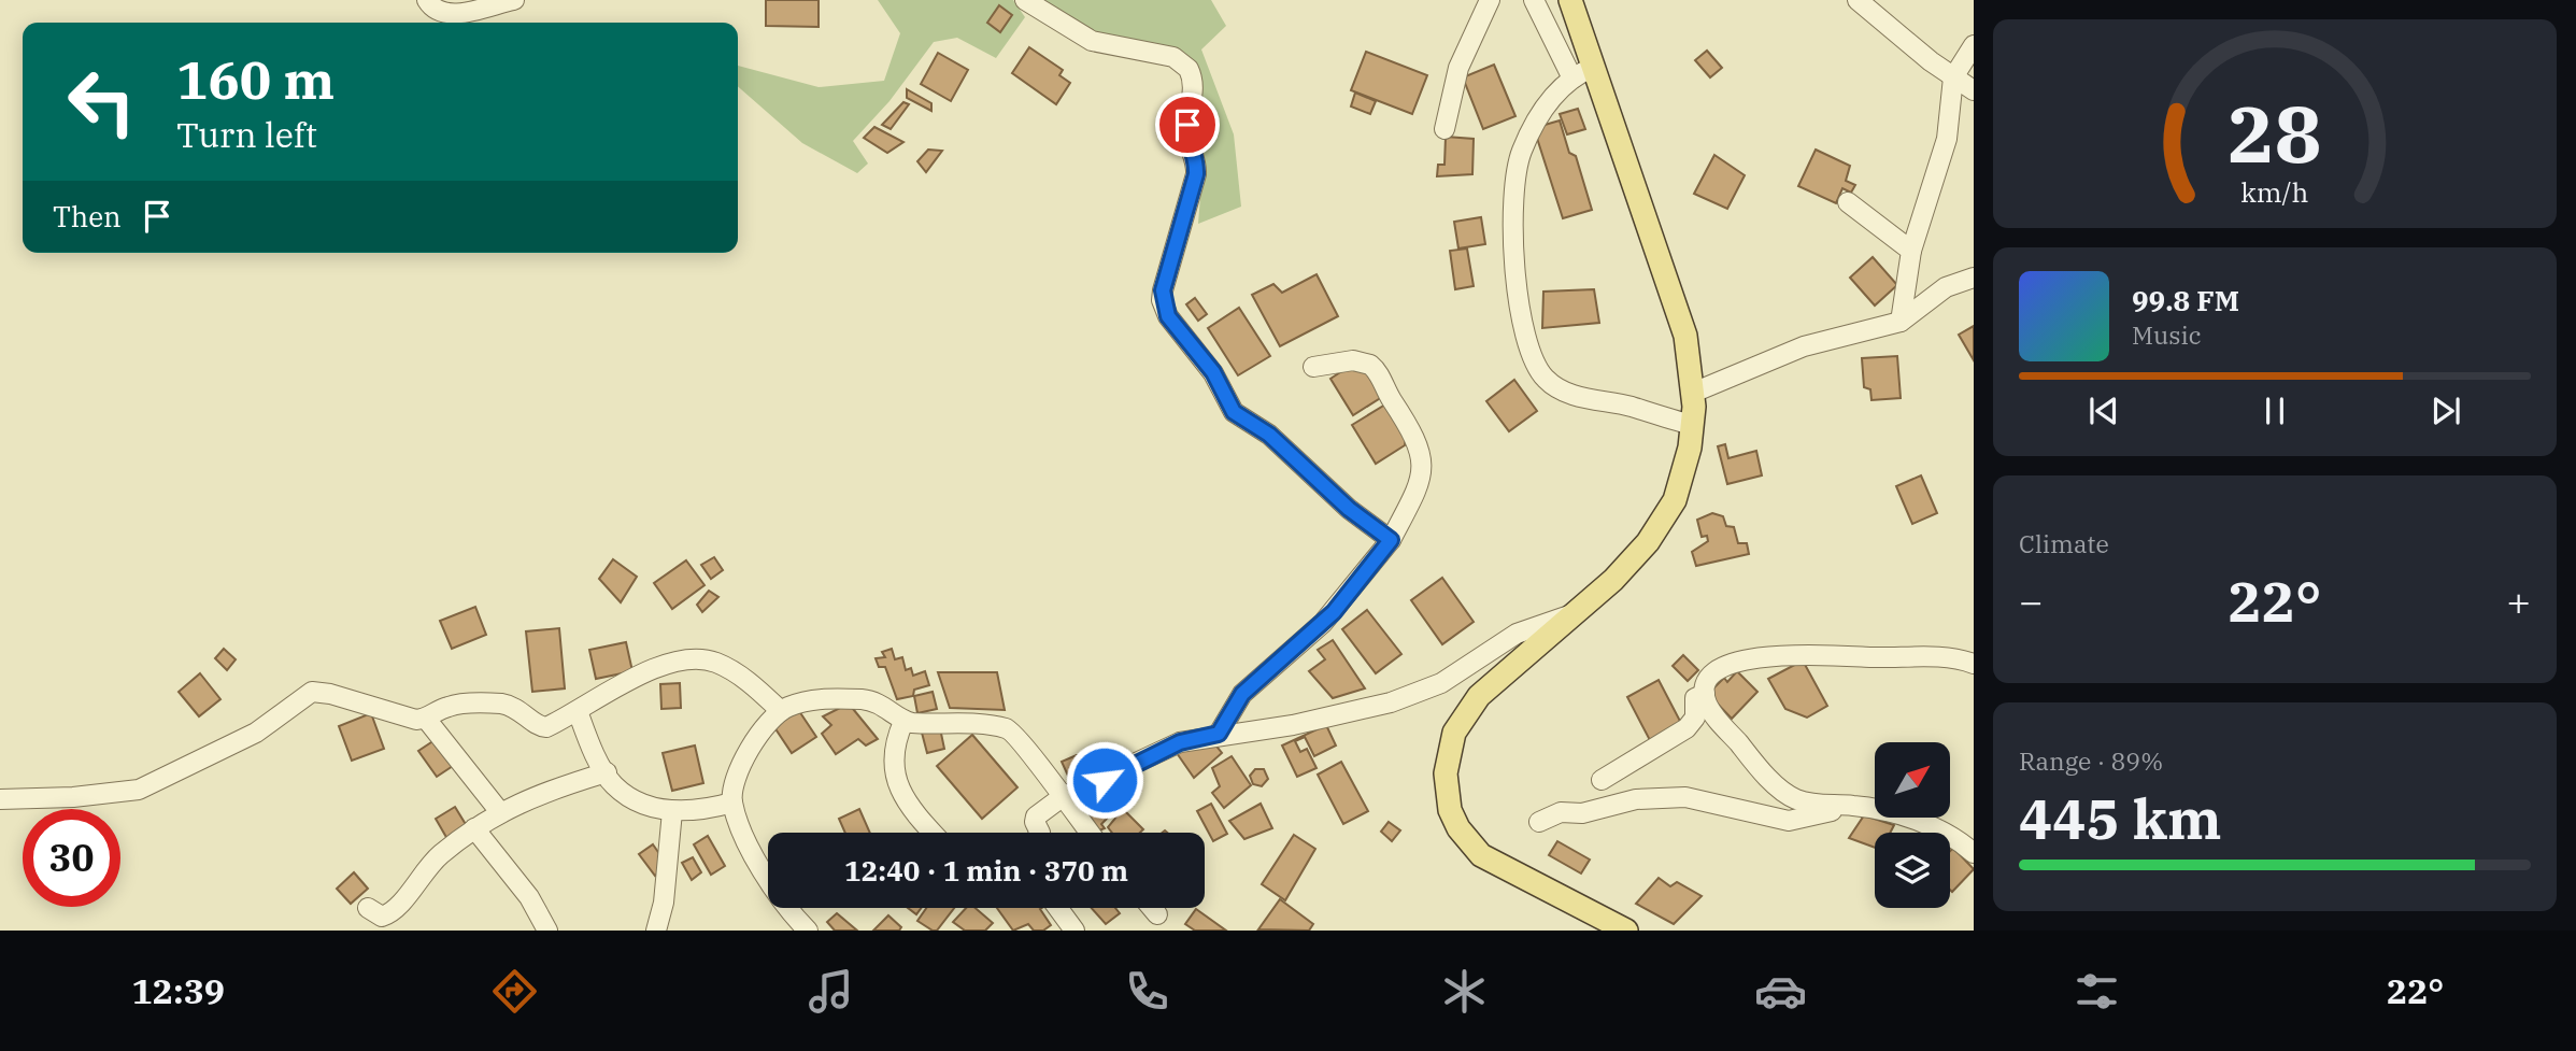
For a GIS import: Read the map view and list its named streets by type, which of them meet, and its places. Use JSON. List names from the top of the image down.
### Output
{
  "north": "top right",
  "page": {
    "turn": ["160 m", "Turn left"],
    "then": "Then",
    "song": ["99.8 FM", "Music"],
    "tile": [
      "Climate",
      ["Range · 89%", "445 km"]
    ],
    "heat": ["−", "22°", "+"],
    "limit": "30",
    "trip": "12:40 · 1 min · 370 m",
    "tabs": ["12:39", "22°"],
    "gauge": ["28", "km/h"]
  }
}
